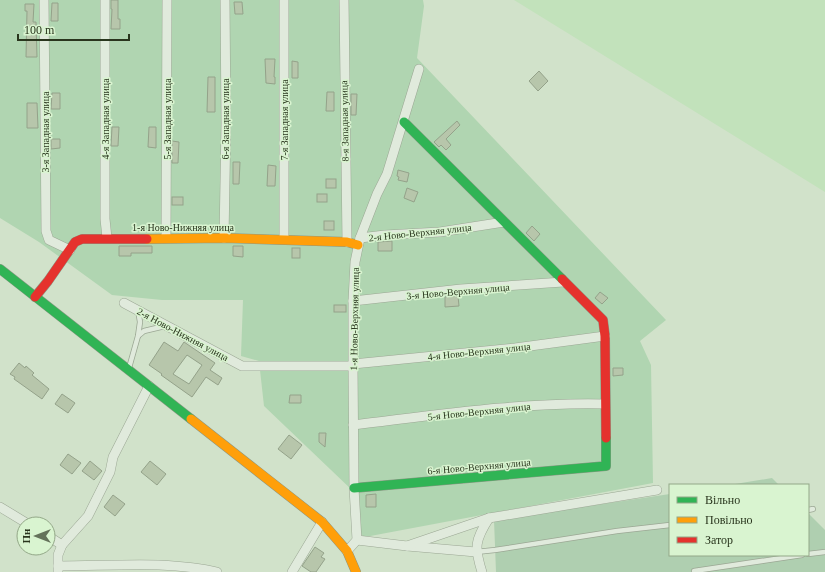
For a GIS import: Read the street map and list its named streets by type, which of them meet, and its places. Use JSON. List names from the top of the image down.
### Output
{
  "streets": {
    "street": [
      "4-я Западная улица",
      "5-я Западная улица",
      "6-я Западная улица",
      "7-я Западная улица",
      "8-я Западная улица",
      "3-я Западная улица",
      "1-я Ново-Нижняя улица",
      "2-я Ново-Верхняя улица",
      "3-я Ново-Верхняя улица",
      "1-я Ново-Верхняя улица",
      "2-я Ново-Нижняя улица",
      "4-я Ново-Верхняя улица",
      "5-я Ново-Верхняя улица",
      "6-я Ново-Верхняя улица"
    ]
  },
  "crossings": [
    ["4-я Западная улица", "1-я Ново-Нижняя улица"],
    ["5-я Западная улица", "1-я Ново-Нижняя улица"],
    ["6-я Западная улица", "1-я Ново-Нижняя улица"],
    ["7-я Западная улица", "1-я Ново-Нижняя улица"],
    ["8-я Западная улица", "1-я Ново-Нижняя улица"],
    ["3-я Западная улица", "1-я Ново-Нижняя улица"],
    ["1-я Ново-Нижняя улица", "2-я Ново-Верхняя улица"],
    ["1-я Ново-Нижняя улица", "1-я Ново-Верхняя улица"],
    ["2-я Ново-Верхняя улица", "1-я Ново-Верхняя улица"],
    ["3-я Ново-Верхняя улица", "1-я Ново-Верхняя улица"],
    ["1-я Ново-Верхняя улица", "4-я Ново-Верхняя улица"],
    ["1-я Ново-Верхняя улица", "5-я Ново-Верхняя улица"],
    ["1-я Ново-Верхняя улица", "6-я Ново-Верхняя улица"],
    ["2-я Ново-Нижняя улица", "4-я Ново-Верхняя улица"],
    ["5-я Ново-Верхняя улица", "6-я Ново-Верхняя улица"]
  ],
  "legend": ["Вільно", "Повільно", "Затор"],
  "scale_bar": "100 m",
  "north": "left"
}
